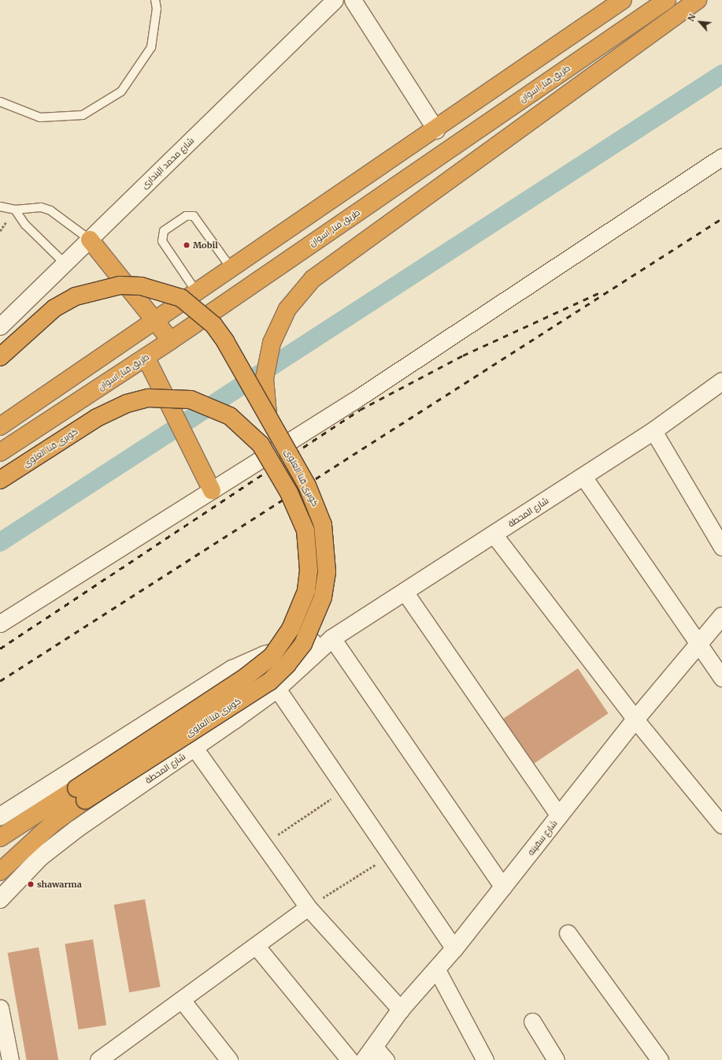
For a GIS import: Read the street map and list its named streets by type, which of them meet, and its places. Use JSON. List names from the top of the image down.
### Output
{
  "streets": {
    "highway": ["طريق قنا, اسوان", "كوبرى قنا العلوى"],
    "street": ["شارع محمد البندارى", "شارع المحطة", "شارع سفينه"]
  },
  "places": ["Mobil", "shawarma"],
  "north": "top left"
}
